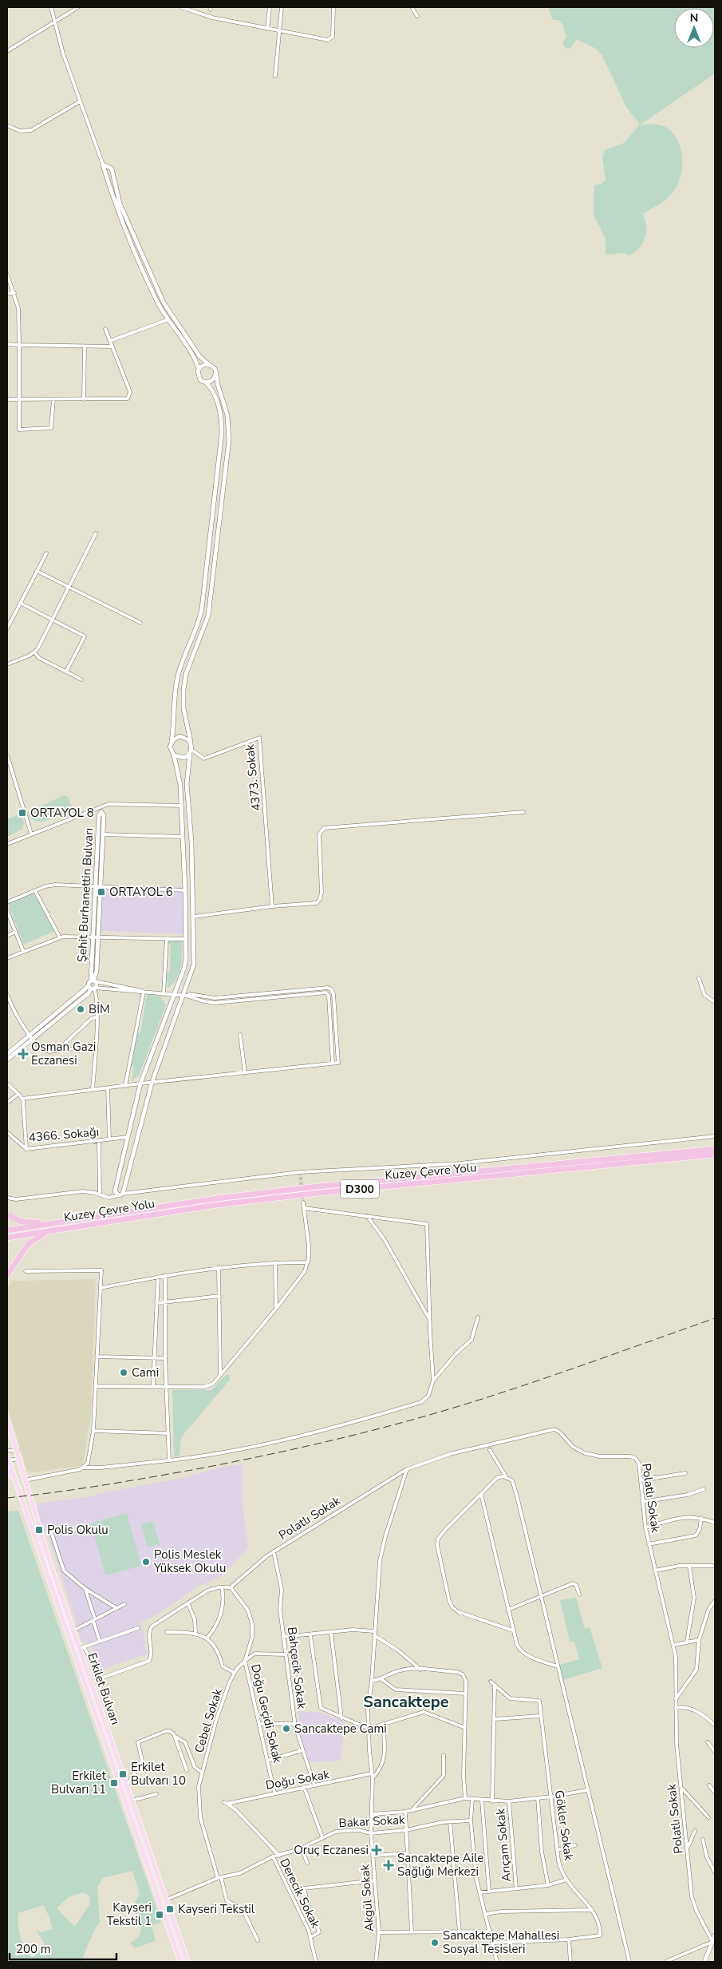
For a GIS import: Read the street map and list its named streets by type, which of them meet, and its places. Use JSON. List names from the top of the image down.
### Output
{
  "streets": {
    "highway": ["Kuzey Çevre Yolu", "D300"],
    "main road": ["Erkilet Bulvarı"],
    "street": [
      "4373. Sokak",
      "Şehit Burhanettin Bulvarı",
      "4366. Sokağı",
      "Polatlı Sokak",
      "Bahçecik Sokak",
      "Doğu Geçidi Sokak",
      "Cebel Sokak",
      "Doğu Sokak",
      "Bakar Sokak",
      "Gökler Sokak",
      "Arıçam Sokak",
      "Derecik Sokak",
      "Akgül Sokak"
    ]
  },
  "crossings": [
    ["Polatlı Sokak", "Bahçecik Sokak"],
    ["Polatlı Sokak", "Doğu Geçidi Sokak"],
    ["Polatlı Sokak", "Akgül Sokak"],
    ["Bahçecik Sokak", "Cebel Sokak"],
    ["Bahçecik Sokak", "Doğu Sokak"],
    ["Erkilet Bulvarı", "Bakar Sokak"],
    ["Doğu Geçidi Sokak", "Cebel Sokak"],
    ["Doğu Geçidi Sokak", "Doğu Sokak"],
    ["Cebel Sokak", "Bakar Sokak"],
    ["Doğu Sokak", "Bakar Sokak"],
    ["Doğu Sokak", "Akgül Sokak"],
    ["Bakar Sokak", "Derecik Sokak"],
    ["Bakar Sokak", "Akgül Sokak"]
  ],
  "districts": ["Sancaktepe"],
  "places": {
    "transit": [
      "ORTAYOL 8",
      "ORTAYOL 6",
      "Polis Okulu",
      "Erkilet Bulvarı 10",
      "Erkilet Bulvarı 11",
      "Kayseri Tekstil",
      "Kayseri Tekstil 1"
    ],
    "other": [
      "BİM",
      "Cami",
      "Polis Meslek Yüksek Okulu",
      "Sancaktepe Cami",
      "Sancaktepe Mahallesi Sosyal Tesisleri"
    ],
    "health": ["Osman Gazi Eczanesi", "Oruç Eczanesi", "Sancaktepe Aile Sağlığı Merkezi"]
  },
  "scale_bar": "200 m",
  "north": "top"
}
